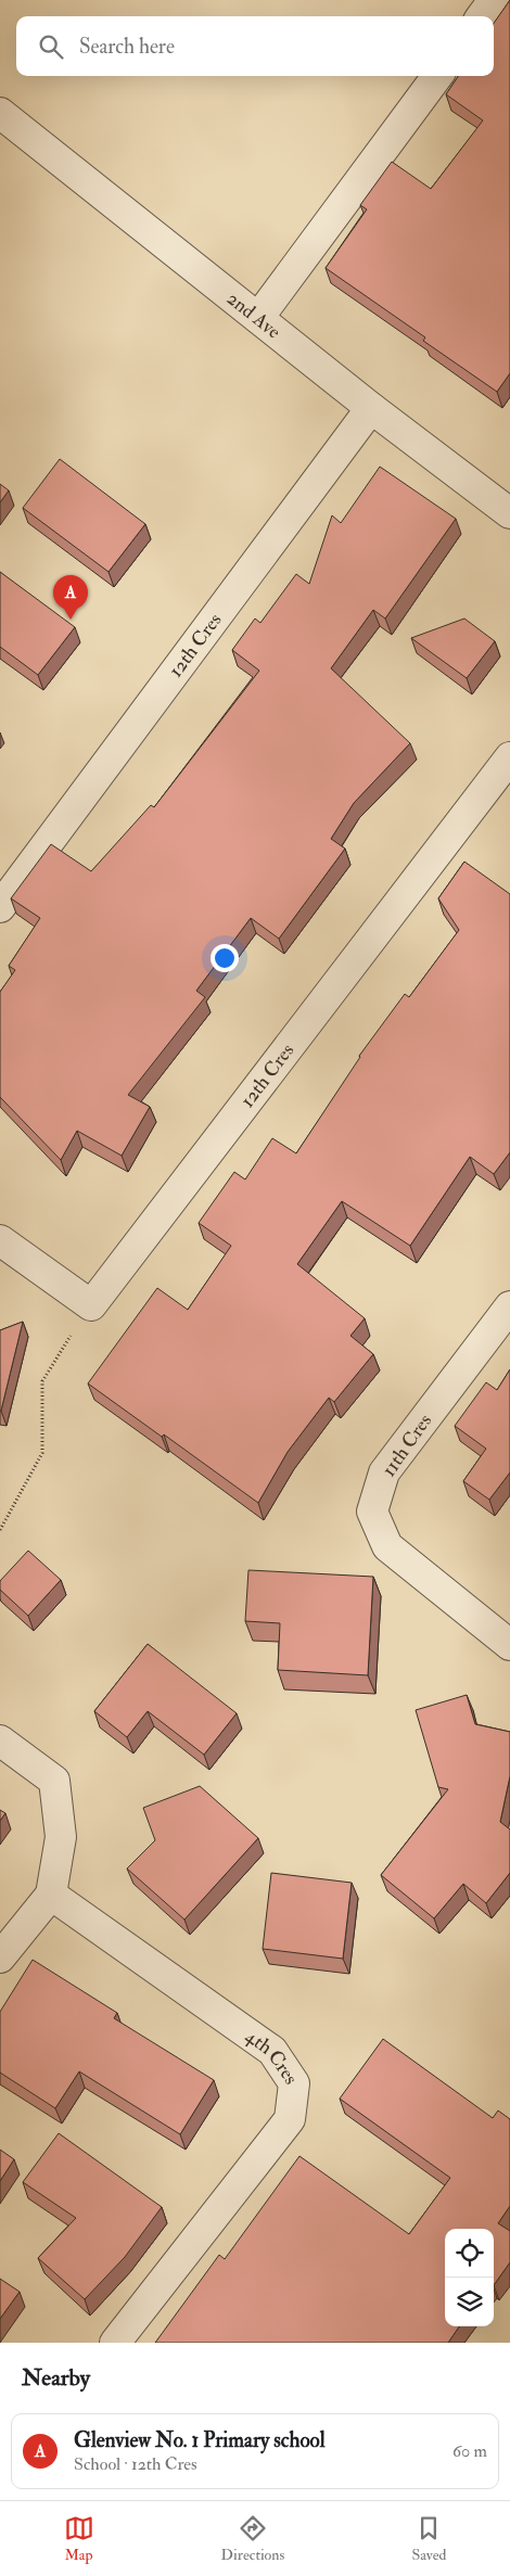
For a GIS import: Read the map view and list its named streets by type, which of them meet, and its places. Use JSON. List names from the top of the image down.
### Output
{
  "streets": {
    "street": [
      "2nd Ave",
      "12th Cres",
      "11th Cres",
      "4th Cres"
    ]
  },
  "crossings": [
    ["2nd Ave", "12th Cres"]
  ],
  "page": {
    "search": "Search here",
    "pins": "A",
    "heading": "Nearby",
    "list": [
      {
        "mark": "A",
        "name": "Glenview No. 1 Primary school",
        "note": "School · 12th Cres",
        "value": "60 m"
      }
    ],
    "nav": ["Map", "Directions", "Saved"]
  }
}
